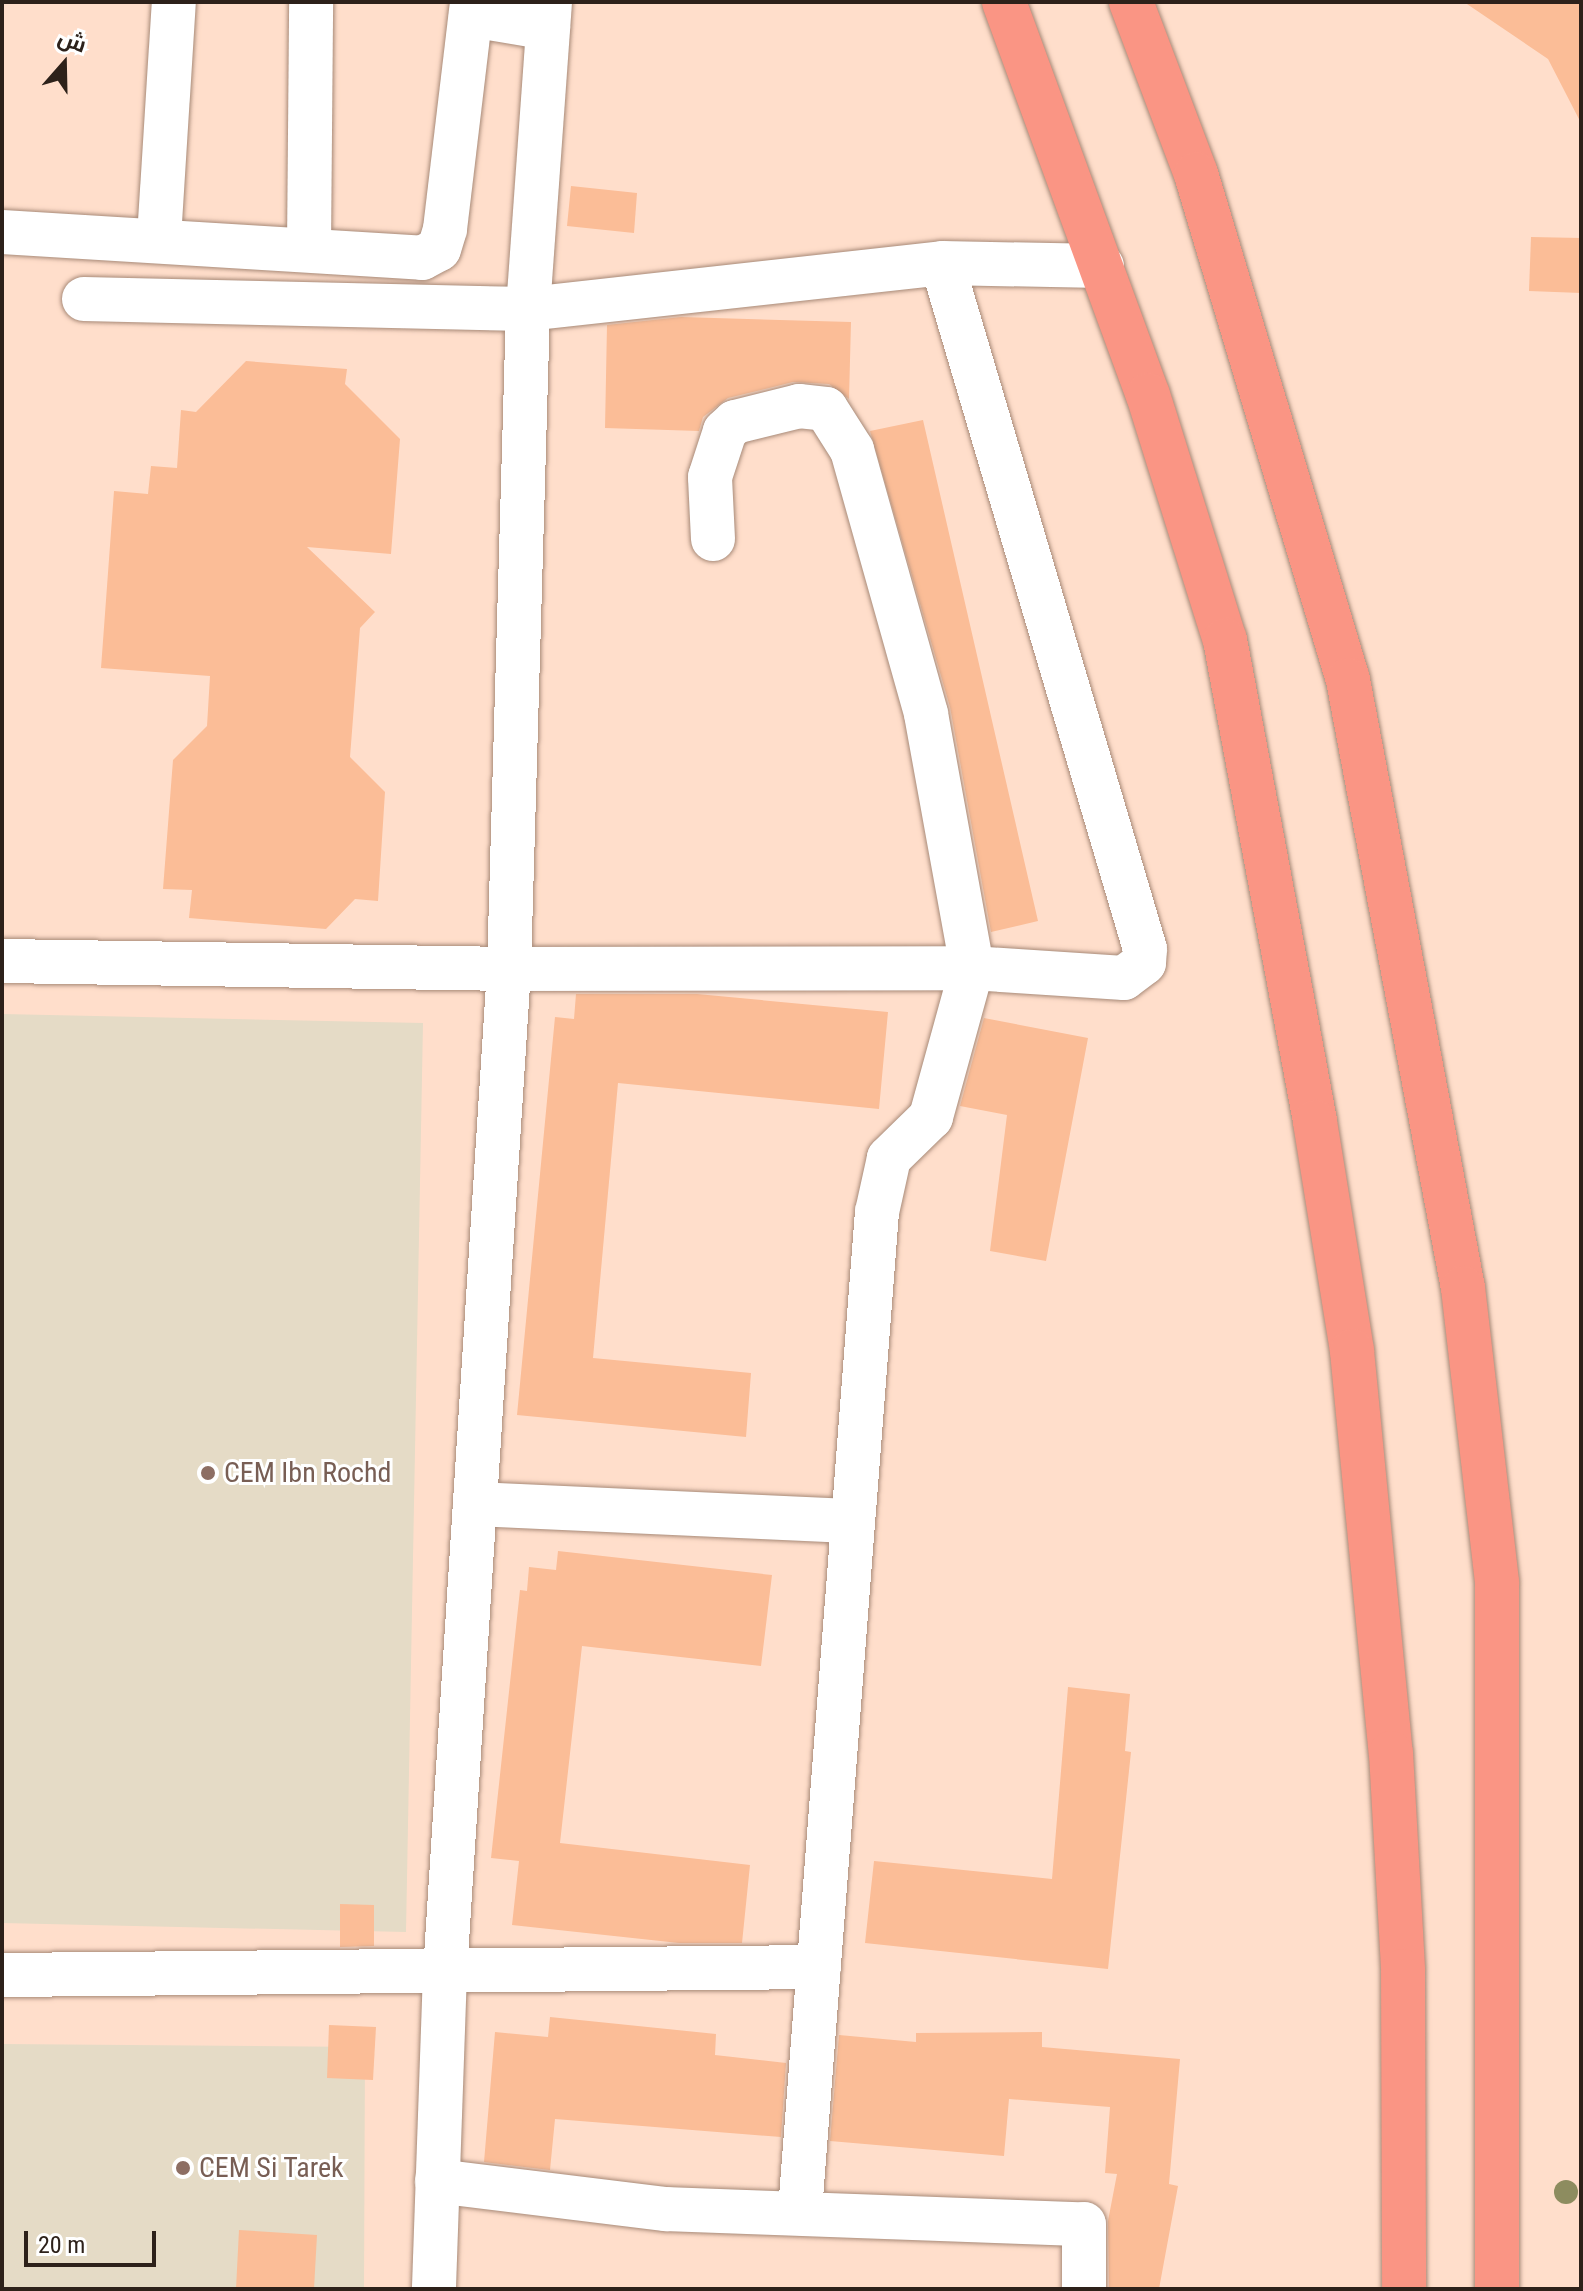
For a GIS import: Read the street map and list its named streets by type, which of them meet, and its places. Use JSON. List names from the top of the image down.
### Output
{
  "places": ["CEM Ibn Rochd", "CEM Si Tarek"],
  "scale_bar": "20 m",
  "north": "top"
}
